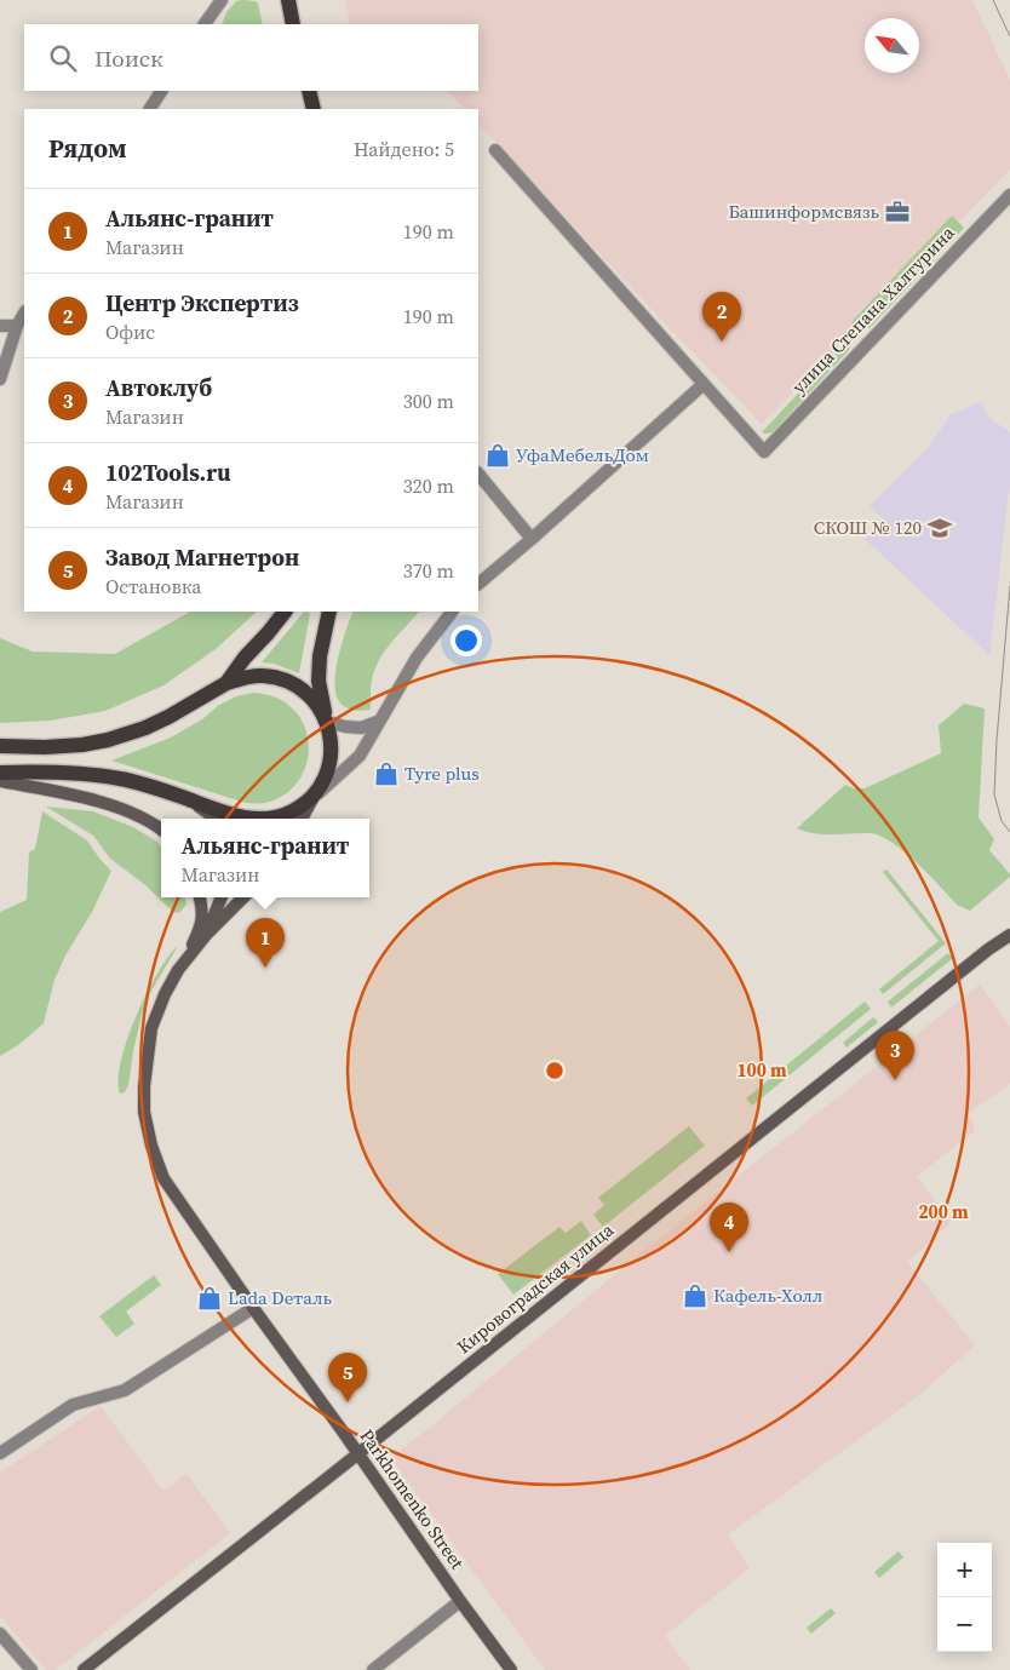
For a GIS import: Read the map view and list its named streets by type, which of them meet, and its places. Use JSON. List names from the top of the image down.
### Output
{
  "streets": {
    "main road": ["Кировоградская улица", "Parkhomenko Street"],
    "street": ["улица Степана Халтурина"]
  },
  "crossings": [
    ["Кировоградская улица", "Parkhomenko Street"]
  ],
  "places": {
    "office": ["Башинформсвязь"],
    "shop": [
      "УфаМебельДом",
      "Tyre plus",
      "Кафель-Холл",
      "Lada Dеталь"
    ],
    "school or university": ["СКОШ № 120"]
  },
  "north": "top left",
  "page": {
    "search": "Поиск",
    "heading": ["Рядом", "Найдено: 5"],
    "list": [
      {
        "mark": "1",
        "name": "Альянс-гранит",
        "note": "Магазин",
        "value": "190 m"
      },
      {
        "mark": "2",
        "name": "Центр Экспертиз",
        "note": "Офис",
        "value": "190 m"
      },
      {
        "mark": "3",
        "name": "Автоклуб",
        "note": "Магазин",
        "value": "300 m"
      },
      {
        "mark": "4",
        "name": "102Tools.ru",
        "note": "Магазин",
        "value": "320 m"
      },
      {
        "mark": "5",
        "name": "Завод Магнетрон",
        "note": "Остановка",
        "value": "370 m"
      }
    ],
    "pins": [
      "2",
      "1",
      "3",
      "4",
      "5"
    ],
    "popup": ["Альянс-гранит", "Магазин"],
    "map_buttons": ["+", "−"]
  },
  "rings": ["100 m", "200 m"]
}
